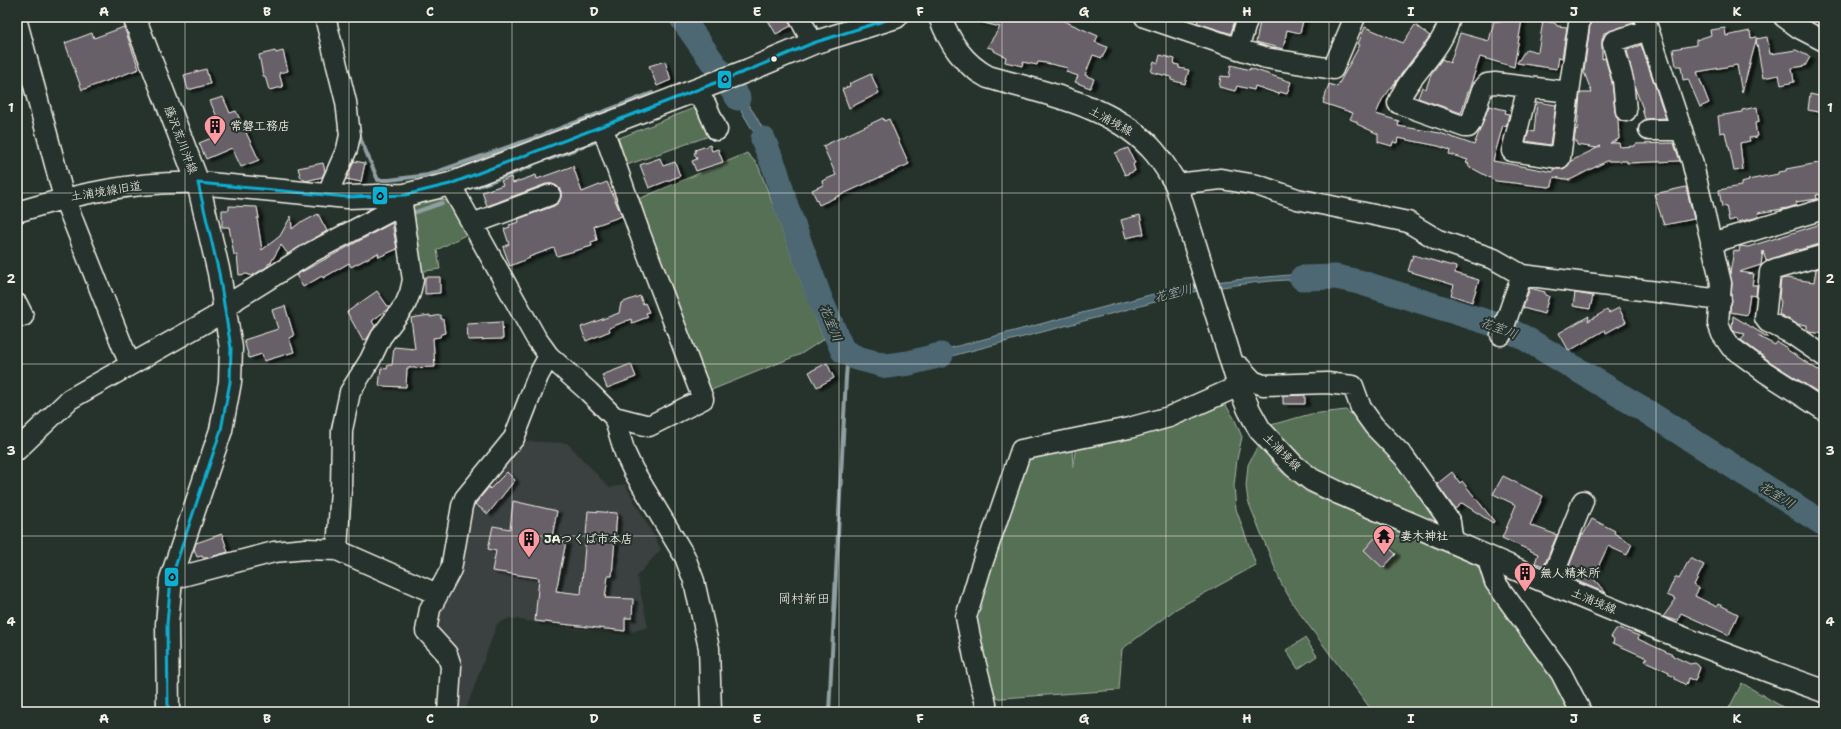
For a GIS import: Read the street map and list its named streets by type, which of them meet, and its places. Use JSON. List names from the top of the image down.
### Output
{
  "streets": {
    "main road": ["土浦境線", "藤沢荒川沖線"],
    "street": ["土浦境線旧道"]
  },
  "crossings": [
    ["藤沢荒川沖線", "土浦境線旧道"]
  ],
  "districts": ["岡村新田"],
  "water": ["花室川"],
  "places": {
    "building": ["常磐工務店", "JAつくば市本店", "無人精米所"],
    "temple": ["妻木神社"]
  },
  "lines": ["transit line O"],
  "grid": {
    "columns": [
      "A",
      "B",
      "C",
      "D",
      "E",
      "F",
      "G",
      "H",
      "I",
      "J",
      "K"
    ],
    "rows": [
      "1",
      "2",
      "3",
      "4"
    ]
  }
}
